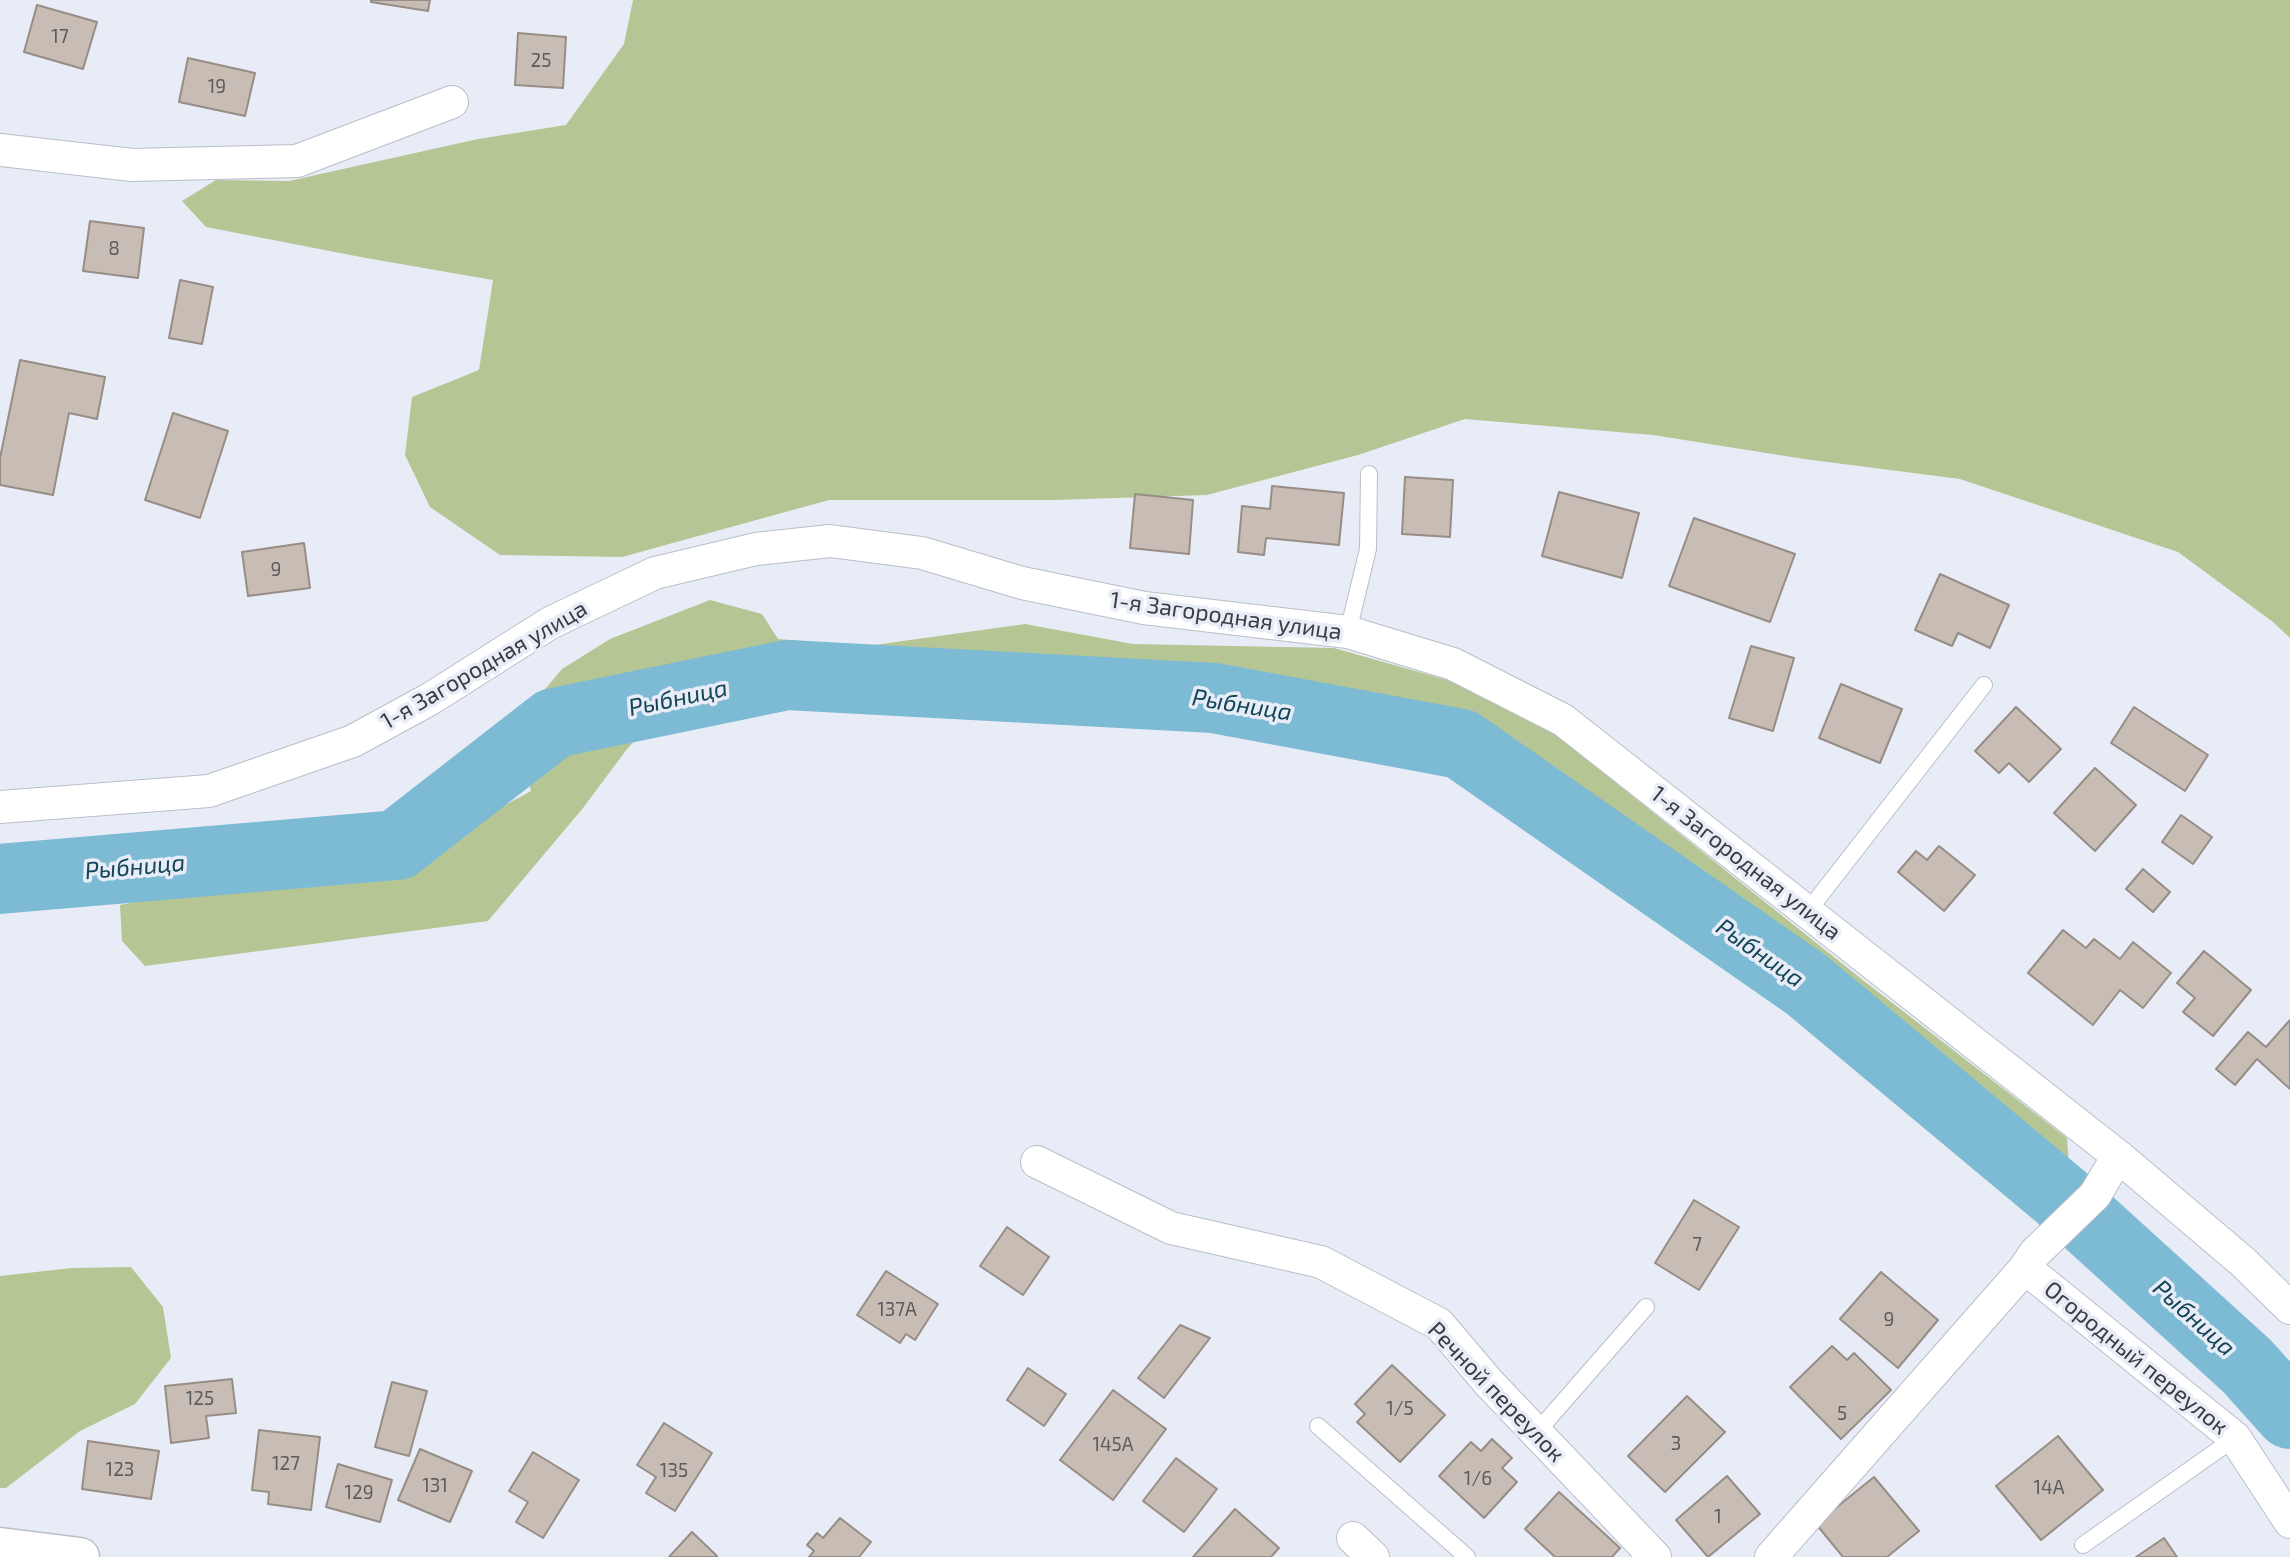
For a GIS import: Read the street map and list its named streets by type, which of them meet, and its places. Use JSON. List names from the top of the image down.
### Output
{
  "streets": {
    "street": ["1-я Загородная улица", "Огородный переулок", "Речной переулок"]
  },
  "water": ["Рыбница"],
  "house_numbers": [
    "17",
    "25",
    "19",
    "8",
    "9",
    "7",
    "137А",
    "9",
    "125",
    "1/5",
    "5",
    "3",
    "145А",
    "127",
    "123",
    "135",
    "1/6",
    "131",
    "14А",
    "129",
    "1"
  ]
}
